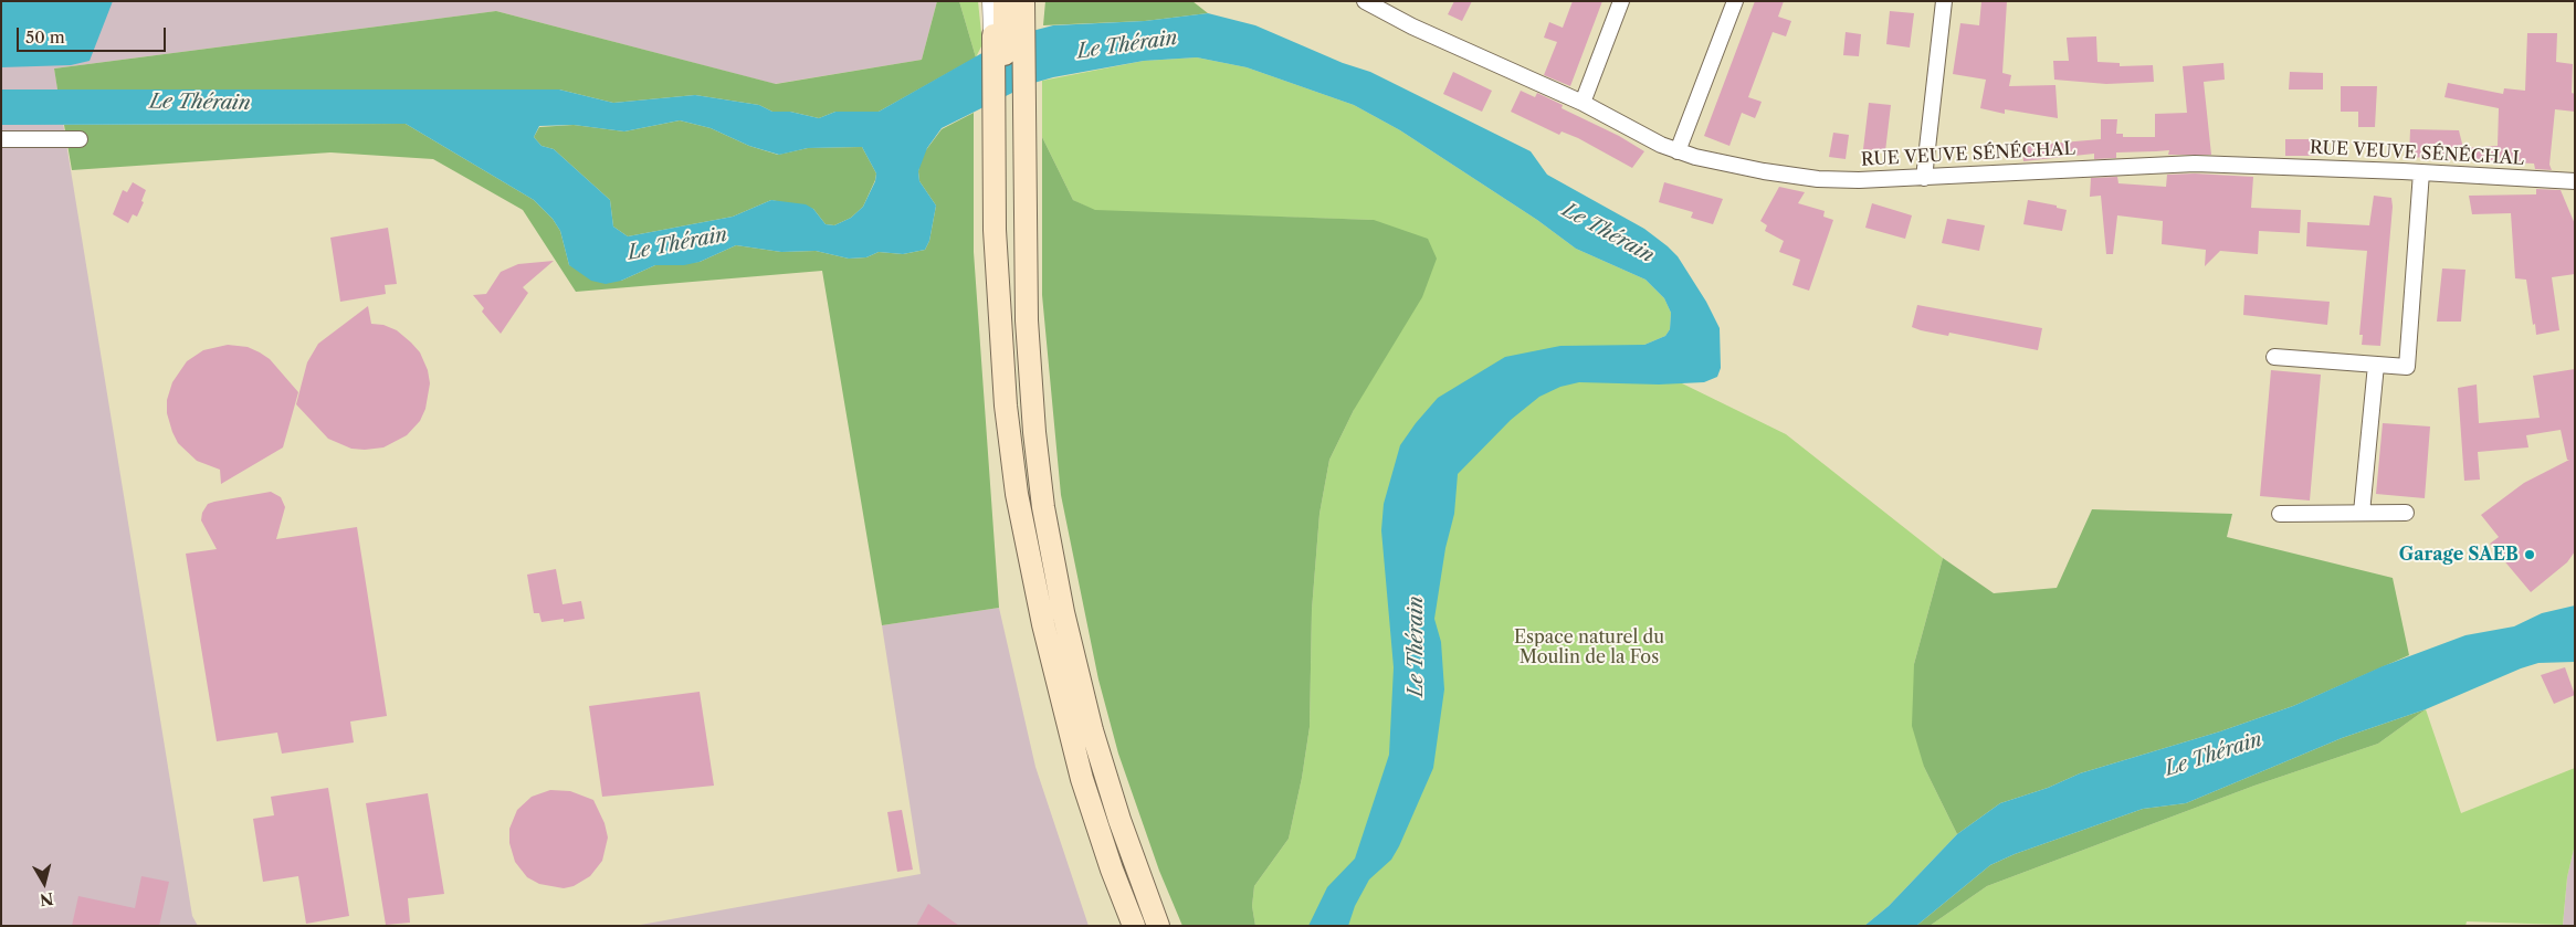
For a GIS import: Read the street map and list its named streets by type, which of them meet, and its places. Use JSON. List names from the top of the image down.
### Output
{
  "streets": {
    "street": ["RUE VEUVE SÉNÉCHAL"]
  },
  "water": ["Le Thérain"],
  "parks": ["Espace naturel du Moulin de la Fos"],
  "places": ["Garage SAEB"],
  "scale_bar": "50 m",
  "north": "bottom"
}
